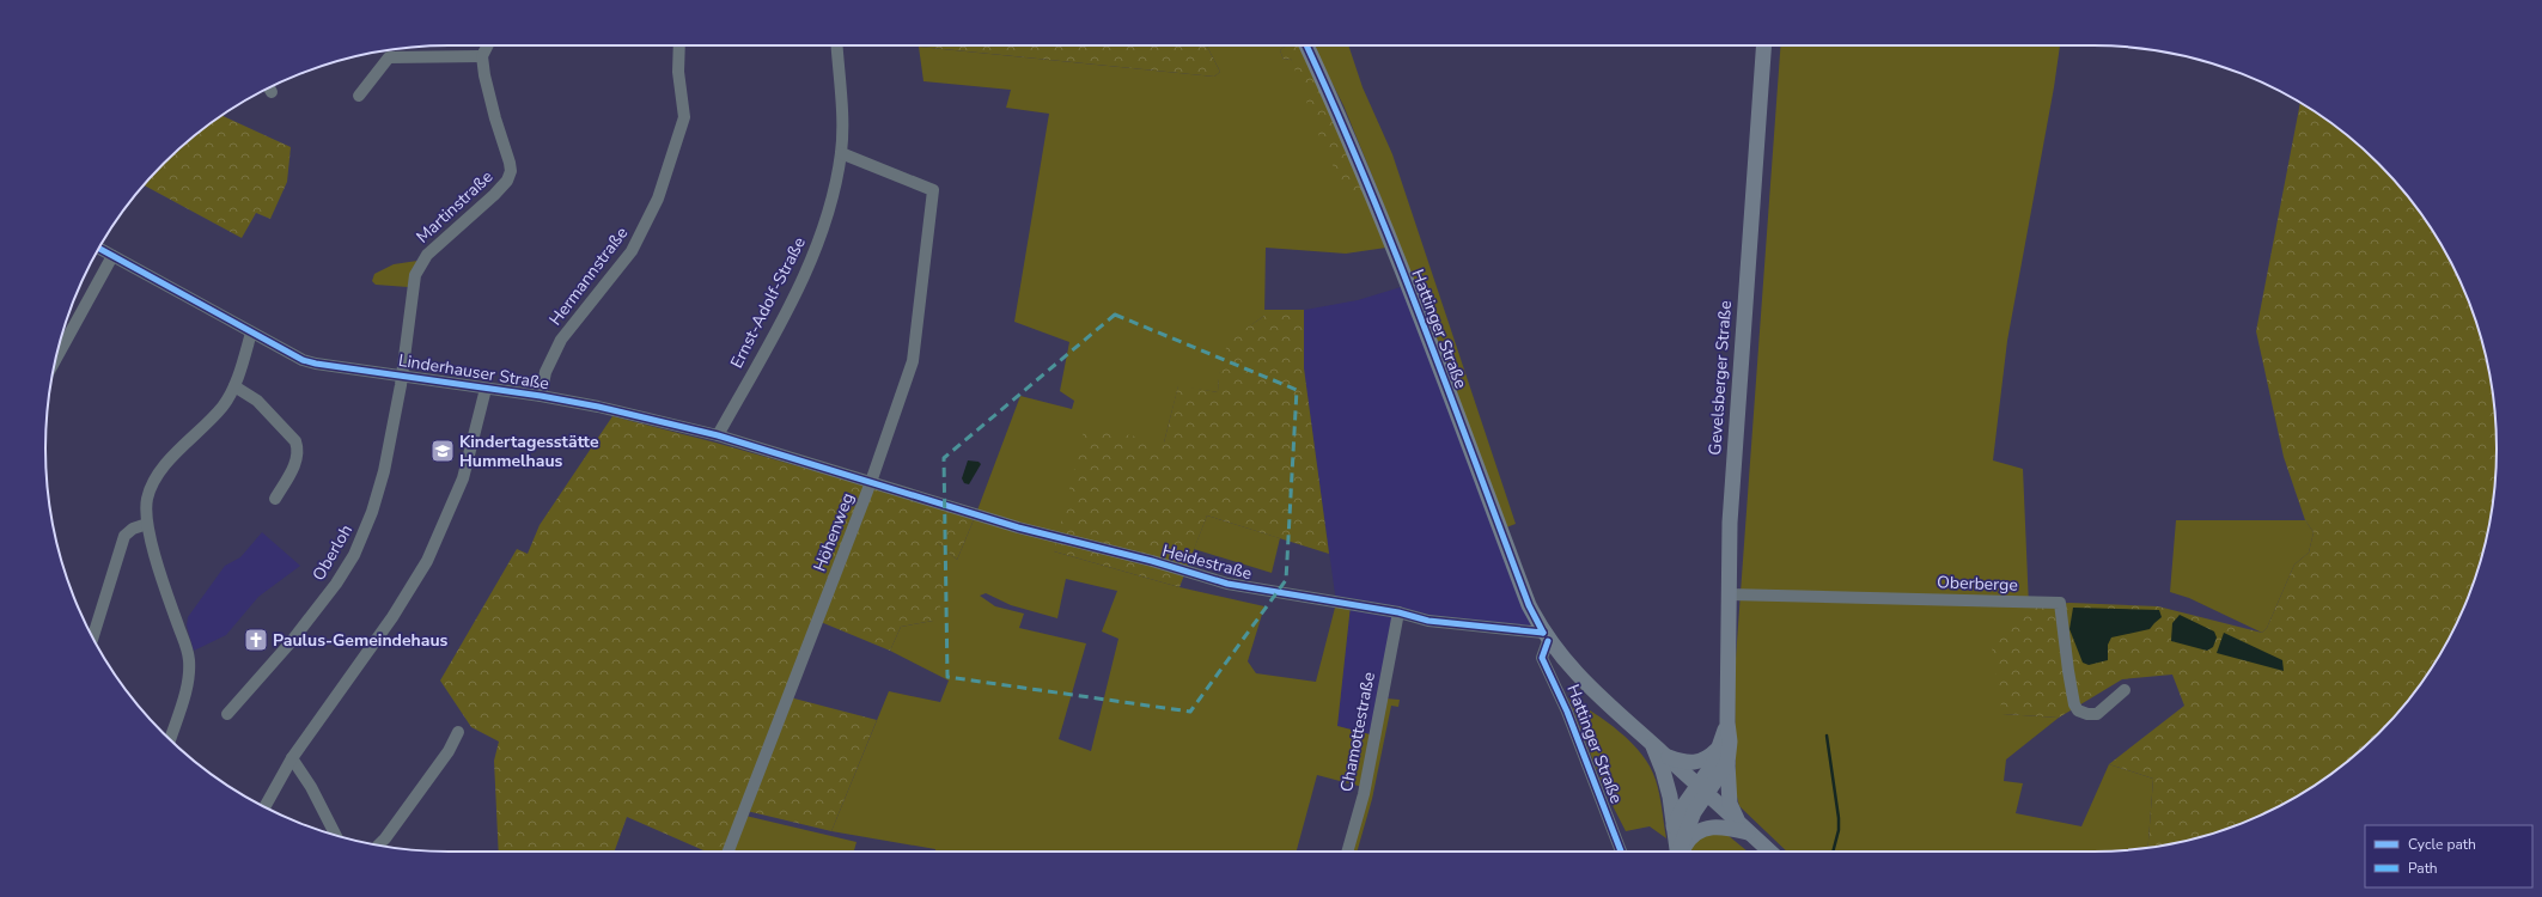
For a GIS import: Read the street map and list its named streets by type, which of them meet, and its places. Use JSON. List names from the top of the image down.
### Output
{
  "streets": {
    "main road": ["Hattinger Straße", "Gevelsberger Straße"],
    "street": [
      "Martinstraße",
      "Hermannstraße",
      "Ernst-Adolf-Straße",
      "Linderhauser Straße",
      "Höhenweg",
      "Oberloh",
      "Heidestraße",
      "Oberberge",
      "Chamottestraße"
    ]
  },
  "crossings": [
    ["Martinstraße", "Linderhauser Straße"],
    ["Martinstraße", "Oberloh"],
    ["Hermannstraße", "Linderhauser Straße"],
    ["Ernst-Adolf-Straße", "Linderhauser Straße"],
    ["Ernst-Adolf-Straße", "Höhenweg"],
    ["Hattinger Straße", "Gevelsberger Straße"],
    ["Hattinger Straße", "Heidestraße"],
    ["Linderhauser Straße", "Höhenweg"],
    ["Linderhauser Straße", "Oberloh"],
    ["Linderhauser Straße", "Heidestraße"],
    ["Gevelsberger Straße", "Oberberge"],
    ["Höhenweg", "Heidestraße"],
    ["Heidestraße", "Chamottestraße"]
  ],
  "places": {
    "school or university": ["Kindertagesstätte Hummelhaus"],
    "church": ["Paulus-Gemeindehaus"]
  },
  "legend": ["Cycle path", "Path"]
}
